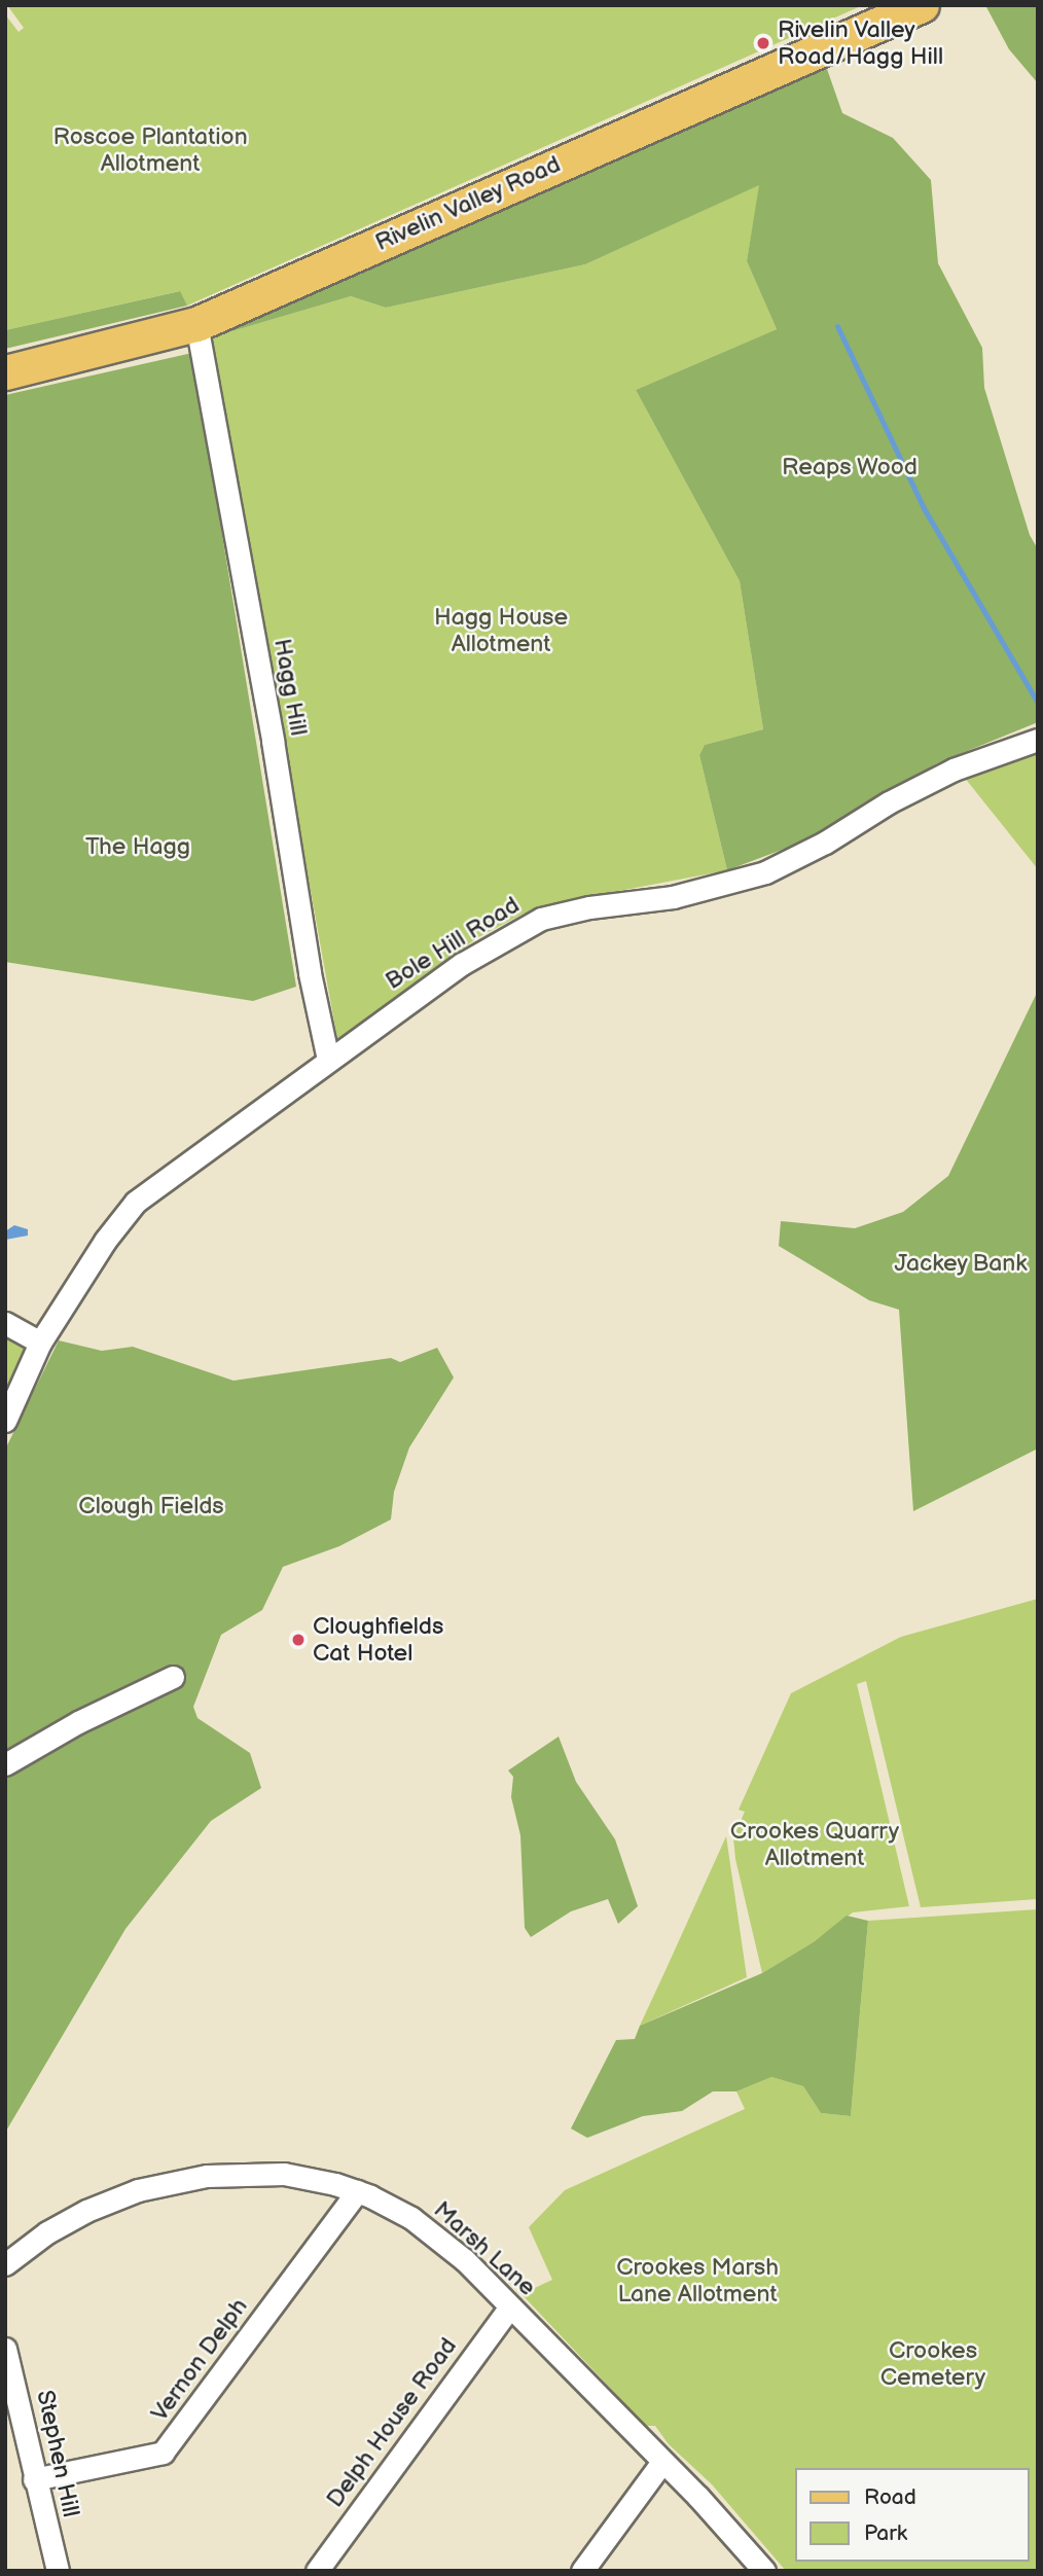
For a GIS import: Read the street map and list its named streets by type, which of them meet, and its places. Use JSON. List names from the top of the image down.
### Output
{
  "streets": {
    "main road": ["Rivelin Valley Road"],
    "street": [
      "Hagg Hill",
      "Bole Hill Road",
      "Marsh Lane",
      "Vernon Delph",
      "Delph House Road",
      "Stephen Hill"
    ]
  },
  "crossings": [
    ["Rivelin Valley Road", "Hagg Hill"],
    ["Hagg Hill", "Bole Hill Road"],
    ["Marsh Lane", "Vernon Delph"],
    ["Marsh Lane", "Delph House Road"],
    ["Vernon Delph", "Stephen Hill"]
  ],
  "parks": [
    "Roscoe Plantation Allotment",
    "Reaps Wood",
    "Hagg House Allotment",
    "The Hagg",
    "Jackey Bank",
    "Clough Fields",
    "Crookes Quarry Allotment",
    "Crookes Marsh Lane Allotment",
    "Crookes Cemetery"
  ],
  "places": ["Rivelin Valley Road/Hagg Hill", "Cloughfields Cat Hotel"],
  "legend": ["Road", "Park"]
}
